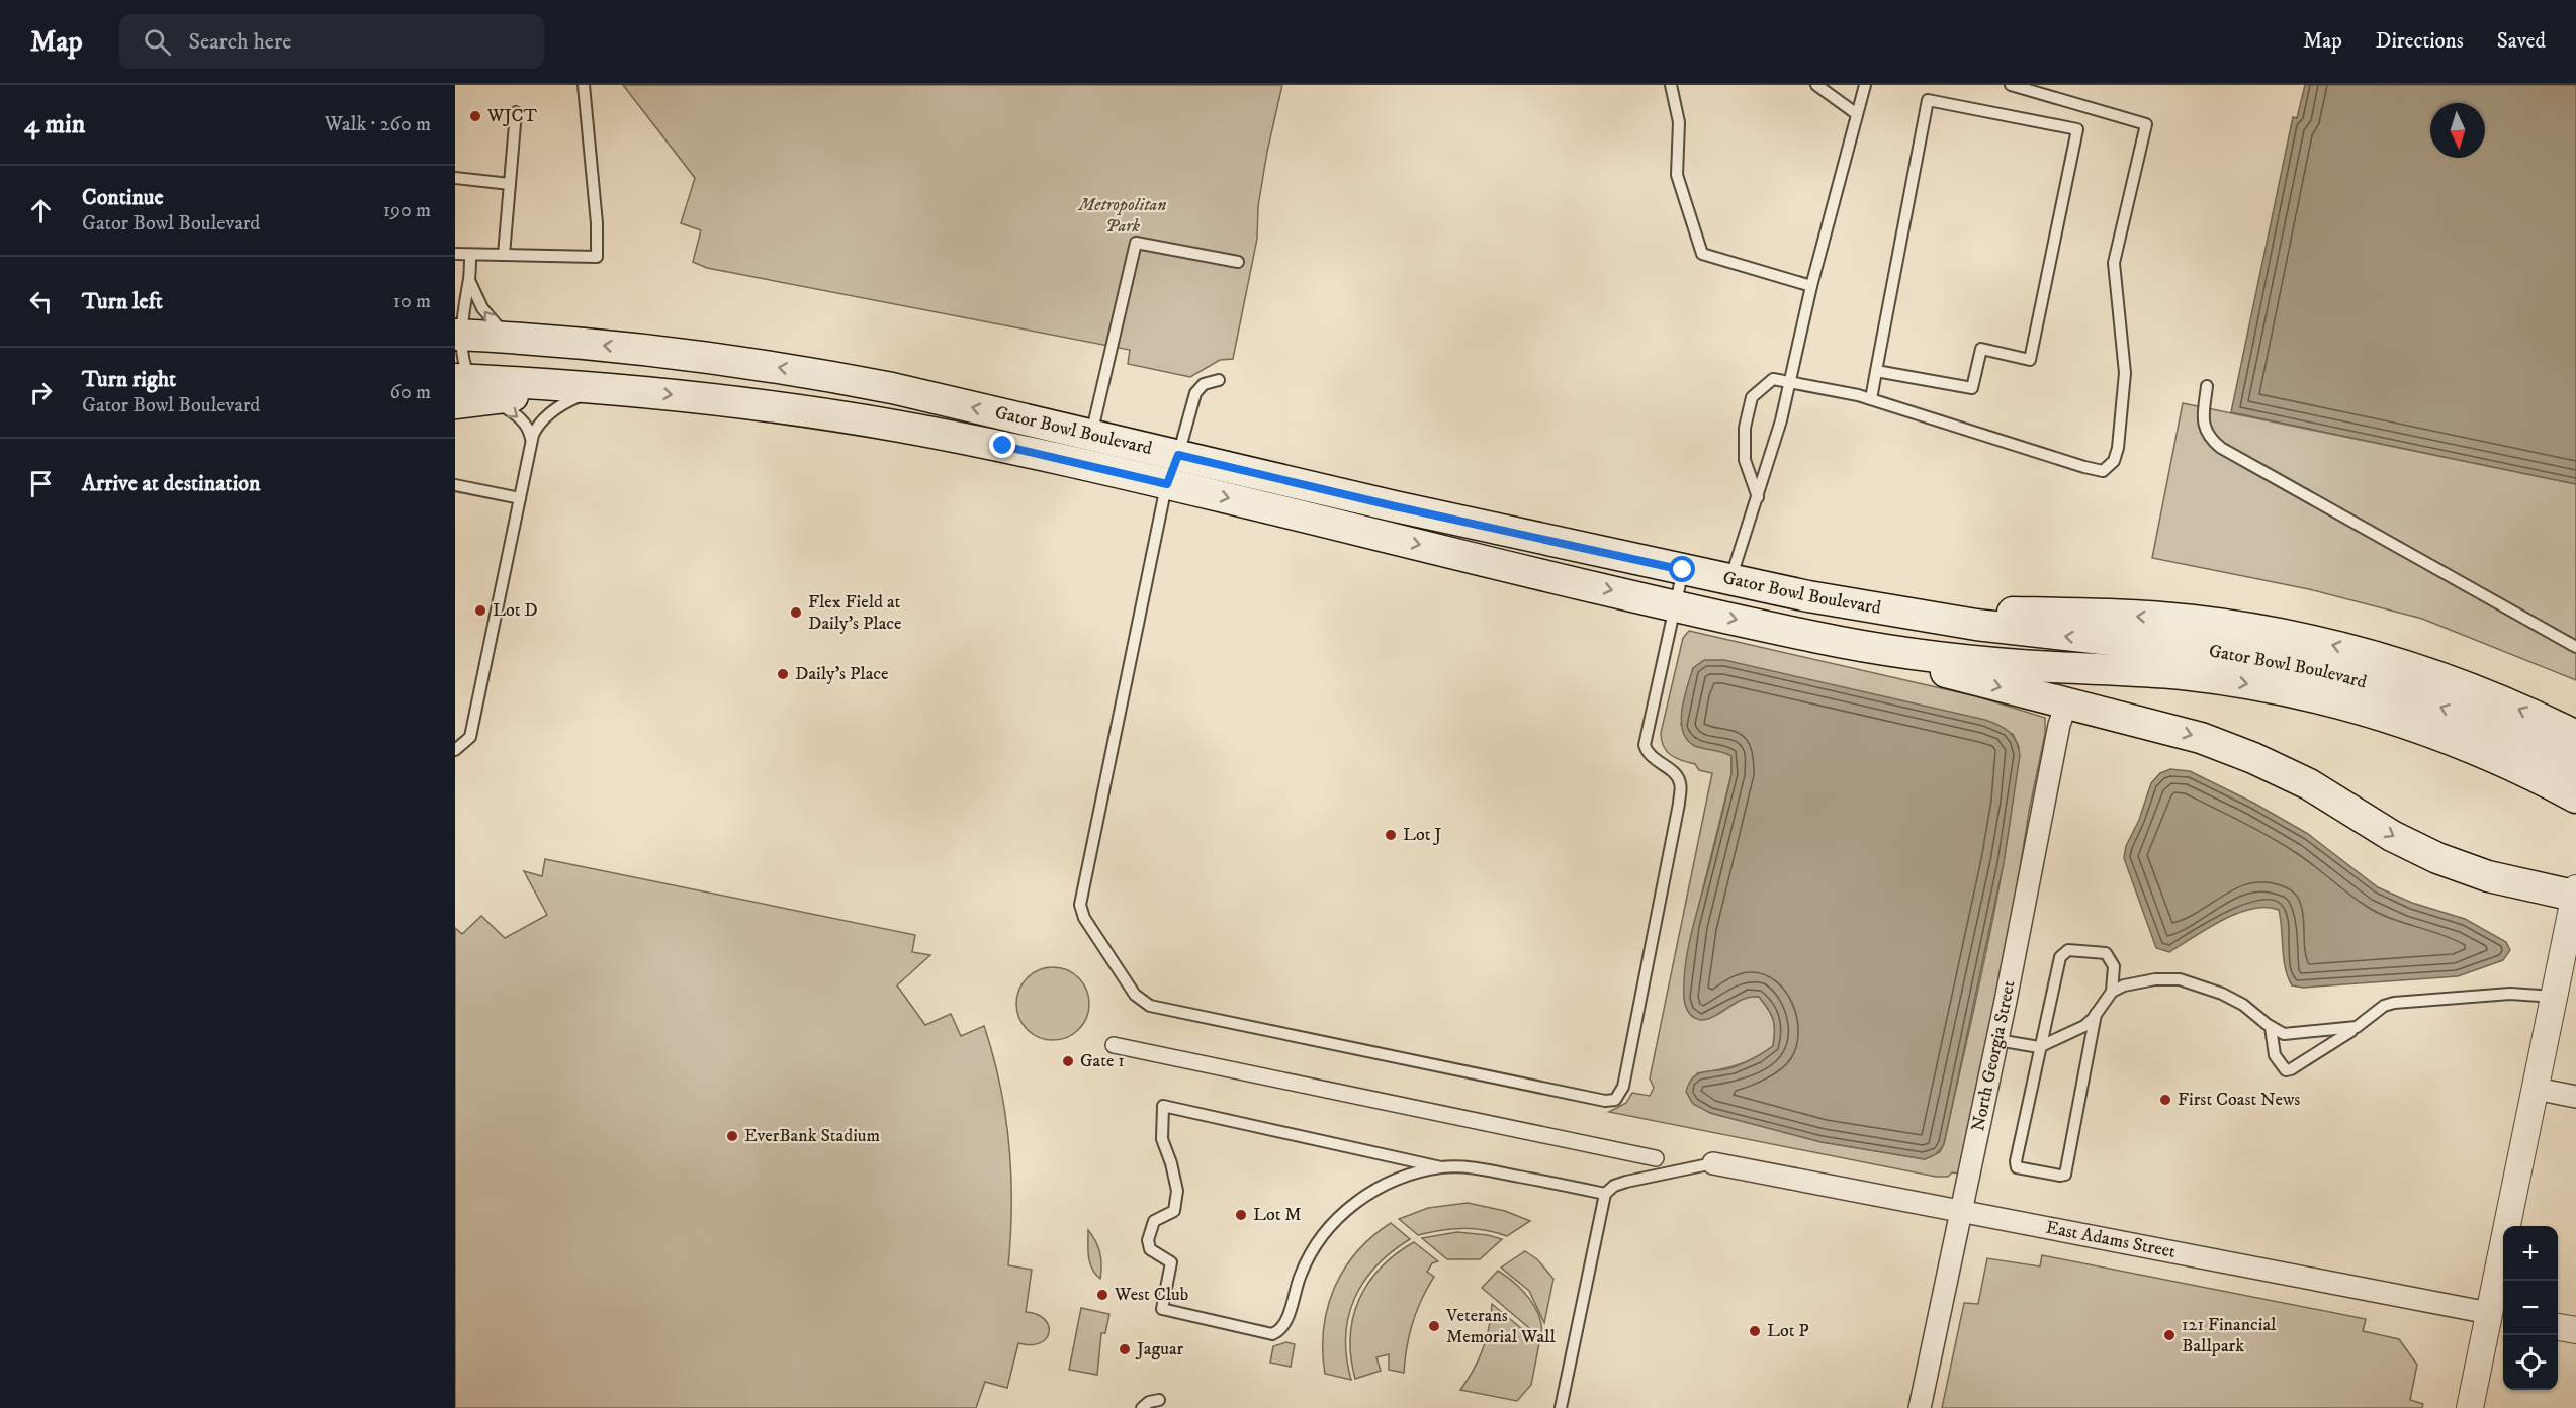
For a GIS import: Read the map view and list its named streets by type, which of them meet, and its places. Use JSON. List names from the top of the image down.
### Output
{
  "streets": {
    "main road": ["Gator Bowl Boulevard"],
    "street": ["North Georgia Street", "East Adams Street"]
  },
  "crossings": [
    ["North Georgia Street", "East Adams Street"]
  ],
  "parks": ["Metropolitan Park"],
  "places": [
    "WJCT",
    "Lot D",
    "Flex Field at Daily's Place",
    "Daily's Place",
    "Lot J",
    "Gate 1",
    "First Coast News",
    "EverBank Stadium",
    "Lot M",
    "West Club",
    "Veterans Memorial Wall",
    "Lot P",
    "121 Financial Ballpark",
    "Jaguar"
  ],
  "north": "bottom",
  "page": {
    "header": "Map",
    "search": "Search here",
    "nav": ["Map", "Directions", "Saved"],
    "heading": ["4 min", "Walk · 260 m"],
    "list": [
      ["Continue", "Gator Bowl Boulevard", "190 m"],
      ["Turn left", "10 m"],
      ["Turn right", "Gator Bowl Boulevard", "60 m"],
      "Arrive at destination"
    ],
    "map_buttons": ["+", "−"]
  }
}
